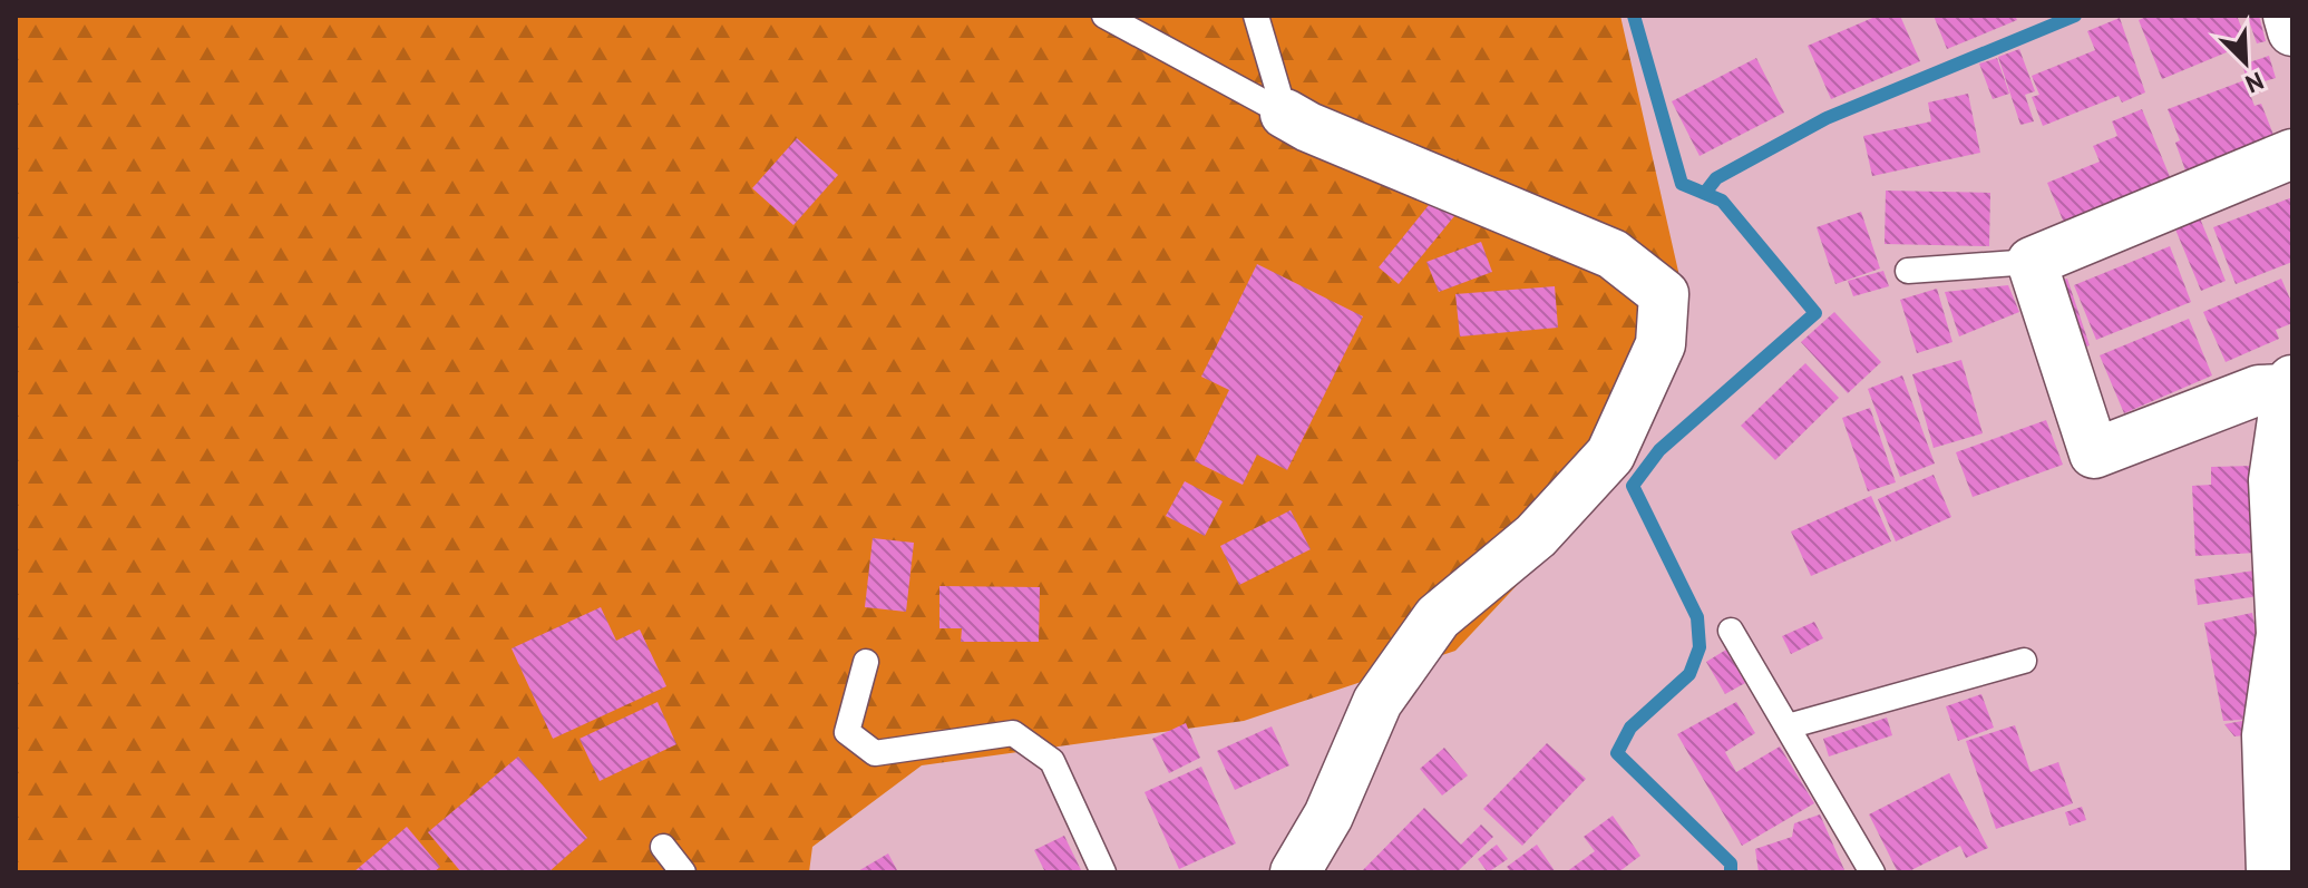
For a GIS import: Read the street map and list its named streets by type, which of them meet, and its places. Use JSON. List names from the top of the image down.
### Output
{
  "north": "bottom right"
}
